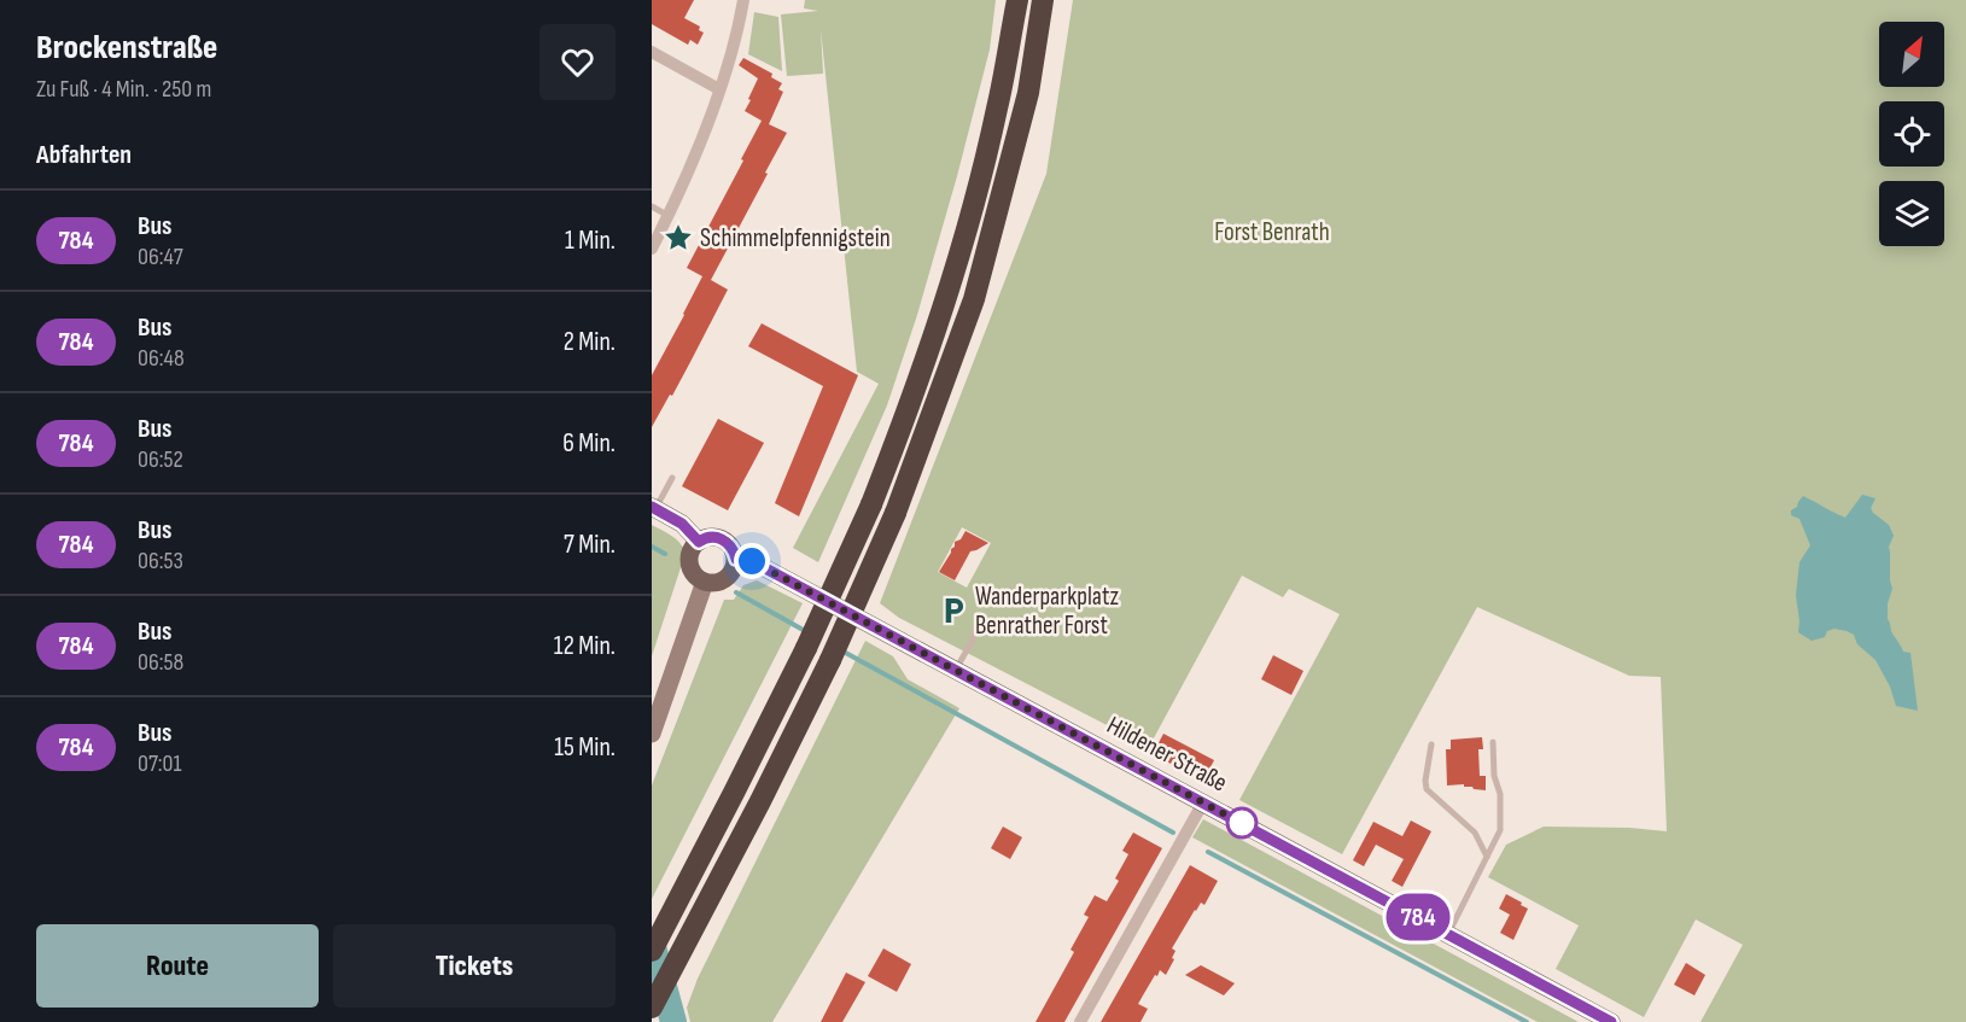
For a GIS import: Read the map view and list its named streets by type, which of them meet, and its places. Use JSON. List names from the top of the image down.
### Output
{
  "streets": {
    "main road": ["Hildener Straße"]
  },
  "parks": ["Forst Benrath"],
  "places": {
    "place": ["Schimmelpfennigstein"],
    "parking": ["Wanderparkplatz Benrather Forst"]
  },
  "lines": ["bus line 784"],
  "north": "top right",
  "page": {
    "heading": [
      ["Brockenstraße", "Zu Fuß · 4 Min. · 250 m"],
      "Abfahrten"
    ],
    "on_map": "784",
    "list": [
      {
        "mark": "784",
        "name": "Bus",
        "note": "06:47",
        "value": "1 Min."
      },
      {
        "mark": "784",
        "name": "Bus",
        "note": "06:48",
        "value": "2 Min."
      },
      {
        "mark": "784",
        "name": "Bus",
        "note": "06:52",
        "value": "6 Min."
      },
      {
        "mark": "784",
        "name": "Bus",
        "note": "06:53",
        "value": "7 Min."
      },
      {
        "mark": "784",
        "name": "Bus",
        "note": "06:58",
        "value": "12 Min."
      },
      {
        "mark": "784",
        "name": "Bus",
        "note": "07:01",
        "value": "15 Min."
      }
    ],
    "buttons": ["Route", "Tickets"]
  }
}
